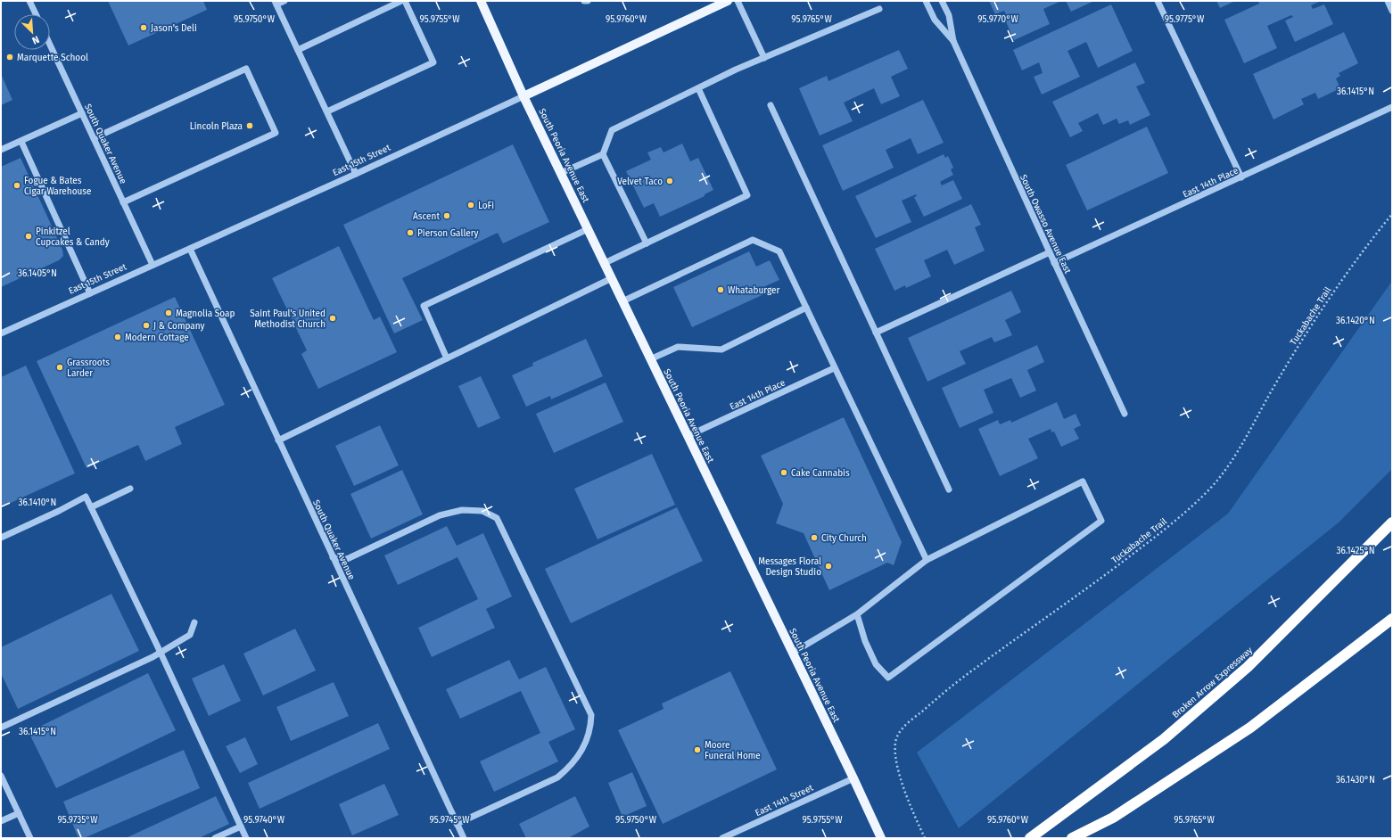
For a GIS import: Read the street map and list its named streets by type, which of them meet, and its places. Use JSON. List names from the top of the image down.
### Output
{
  "streets": {
    "highway": ["Broken Arrow Expressway"],
    "main road": ["South Peoria Avenue East", "East 15th Street"],
    "street": [
      "South Quaker Avenue",
      "East 14th Place",
      "South Owasso Avenue East",
      "East 14th Street"
    ],
    "path": ["Tuckabache Trail"]
  },
  "crossings": [
    ["South Quaker Avenue", "East 15th Street"],
    ["South Peoria Avenue East", "East 15th Street"],
    ["South Peoria Avenue East", "East 14th Place"],
    ["South Peoria Avenue East", "East 14th Street"],
    ["East 14th Place", "South Owasso Avenue East"]
  ],
  "places": [
    "Jason's Deli",
    "Marquette School",
    "Lincoln Plaza",
    "Velvet Taco",
    "Fogue & Bates Cigar Warehouse",
    "LoFi",
    "Ascent",
    "Pierson Gallery",
    "Pinkitzel Cupcakes & Candy",
    "Whataburger",
    "Magnolia Soap",
    "Saint Paul's United Methodist Church",
    "J & Company",
    "Modern Cottage",
    "Grassroots Larder",
    "Cake Cannabis",
    "City Church",
    "Messages Floral Design Studio",
    "Moore Funeral Home"
  ],
  "north": "bottom right",
  "coordinates": [
    "95.9750°W",
    "95.9755°W",
    "95.9760°W",
    "95.9765°W",
    "95.9770°W",
    "95.9775°W",
    "36.1415°N",
    "36.1405°N",
    "36.1420°N",
    "36.1410°N",
    "36.1425°N",
    "36.1430°N",
    "95.9735°W",
    "95.9740°W",
    "95.9745°W"
  ]
}
